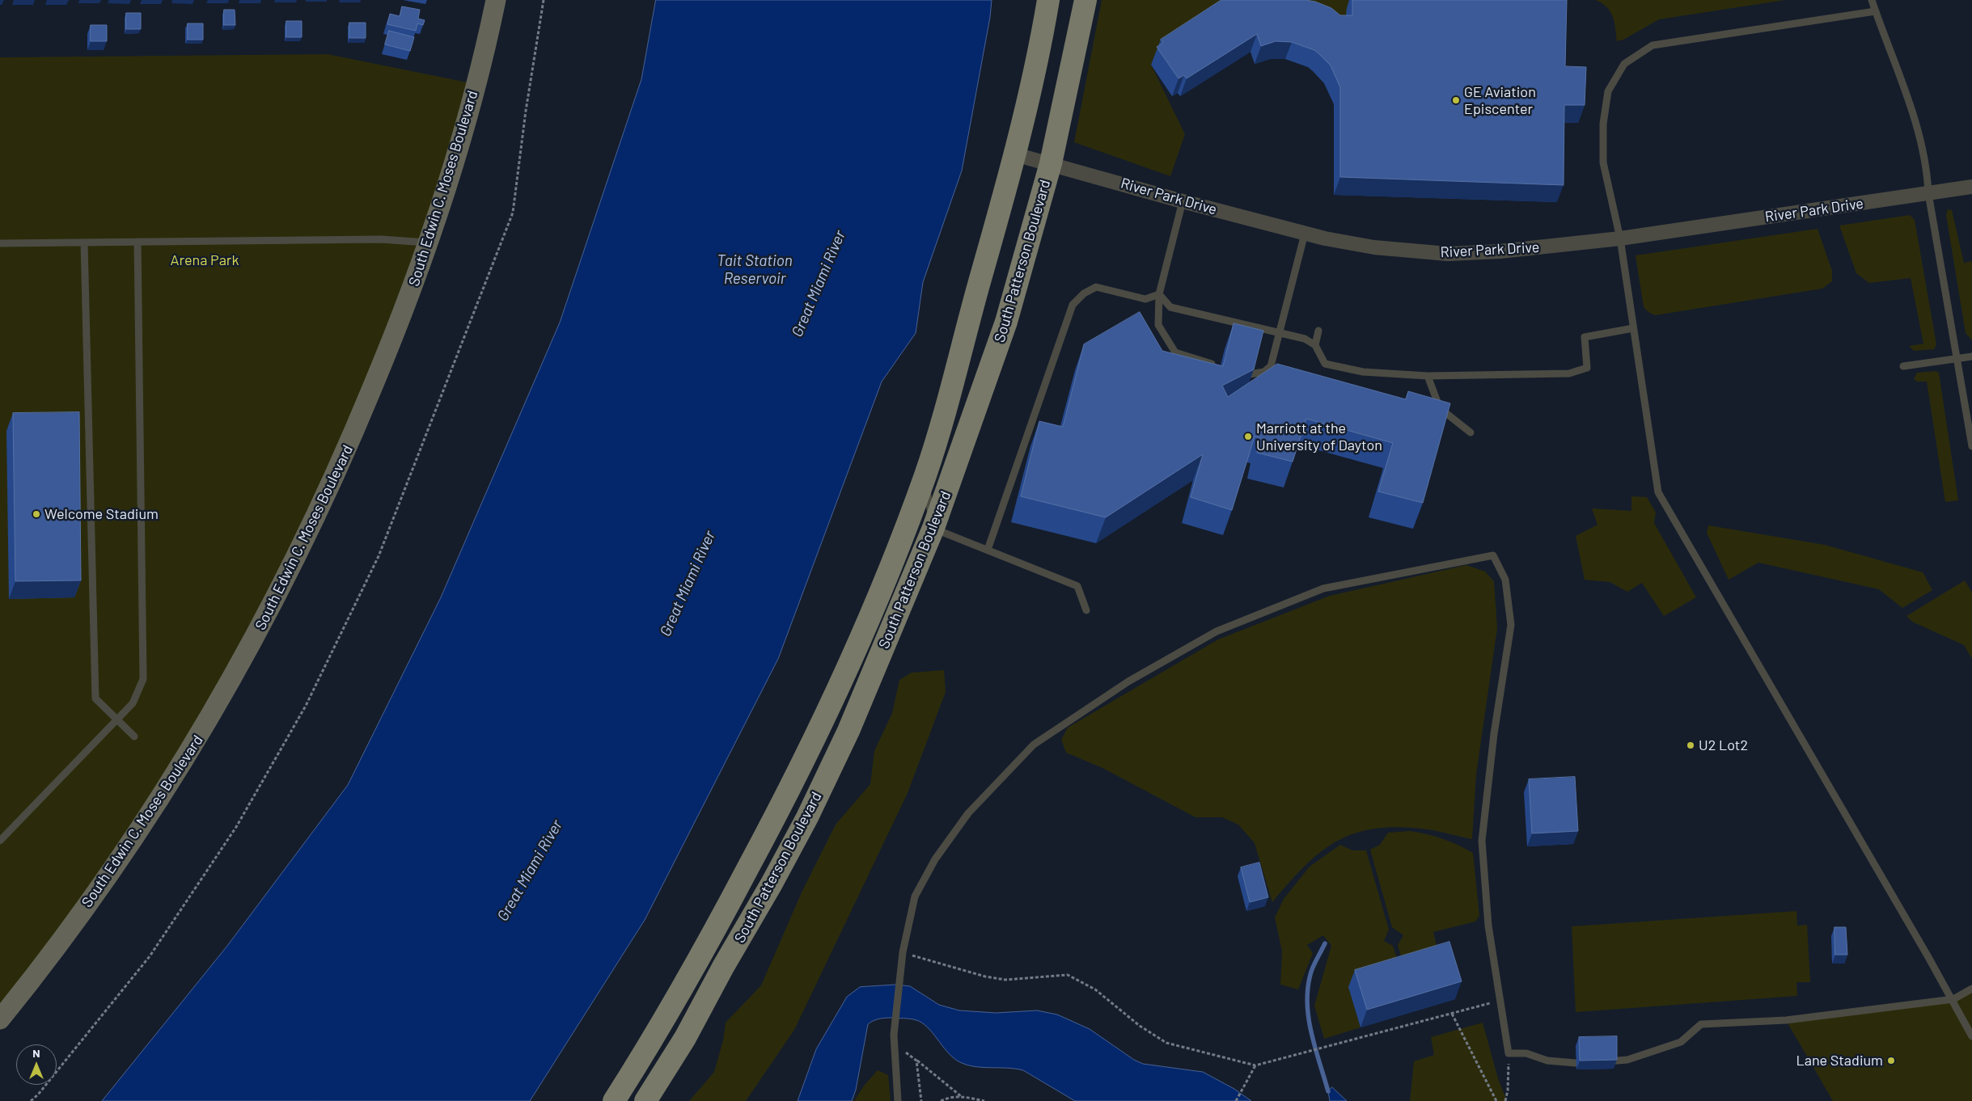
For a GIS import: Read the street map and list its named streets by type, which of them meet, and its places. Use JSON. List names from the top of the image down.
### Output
{
  "streets": {
    "main road": ["South Edwin C. Moses Boulevard", "South Patterson Boulevard"],
    "street": ["River Park Drive"]
  },
  "crossings": [
    ["River Park Drive", "South Patterson Boulevard"]
  ],
  "water": ["Tait Station Reservoir", "Great Miami River"],
  "parks": ["Arena Park"],
  "places": [
    "GE Aviation Episcenter",
    "Marriott at the University of Dayton",
    "Welcome Stadium",
    "U2 Lot2",
    "Lane Stadium"
  ],
  "north": "top"
}
